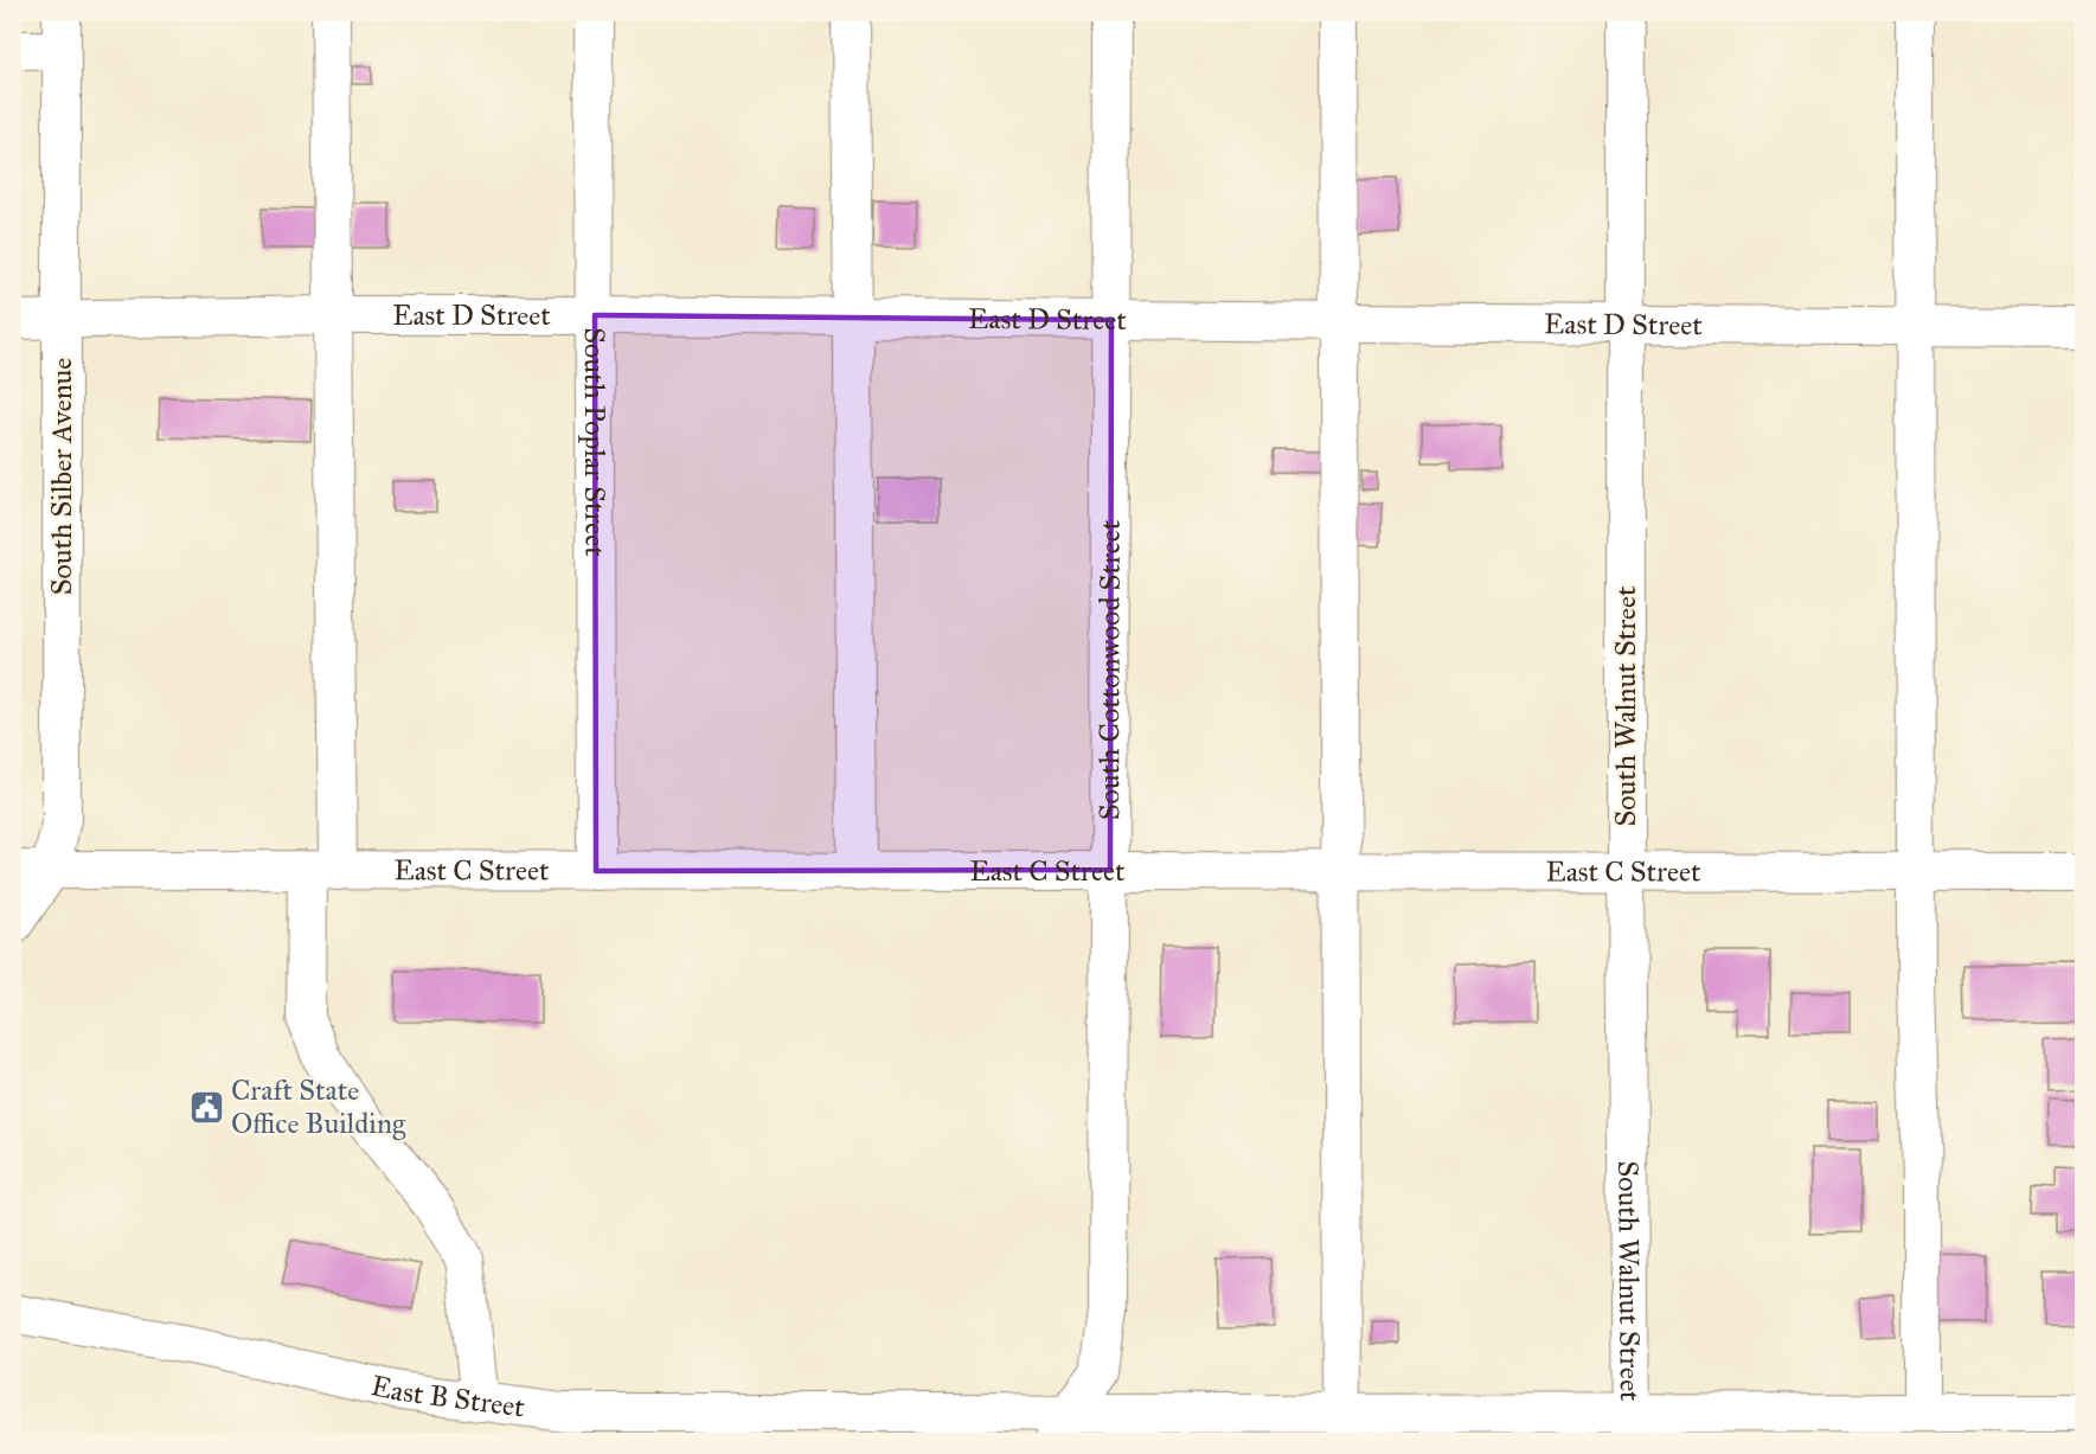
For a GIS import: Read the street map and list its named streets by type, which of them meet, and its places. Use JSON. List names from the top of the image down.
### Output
{
  "streets": {
    "street": [
      "East D Street",
      "South Poplar Street",
      "South Silber Avenue",
      "South Cottonwood Street",
      "South Walnut Street",
      "East C Street",
      "East B Street"
    ]
  },
  "crossings": [
    ["East D Street", "South Poplar Street"],
    ["East D Street", "South Silber Avenue"],
    ["East D Street", "South Cottonwood Street"],
    ["East D Street", "South Walnut Street"],
    ["South Poplar Street", "East C Street"],
    ["South Silber Avenue", "East C Street"],
    ["South Cottonwood Street", "East C Street"],
    ["South Cottonwood Street", "East B Street"],
    ["South Walnut Street", "East C Street"],
    ["South Walnut Street", "East B Street"]
  ],
  "places": {
    "public building": ["Craft State Office Building"]
  }
}
